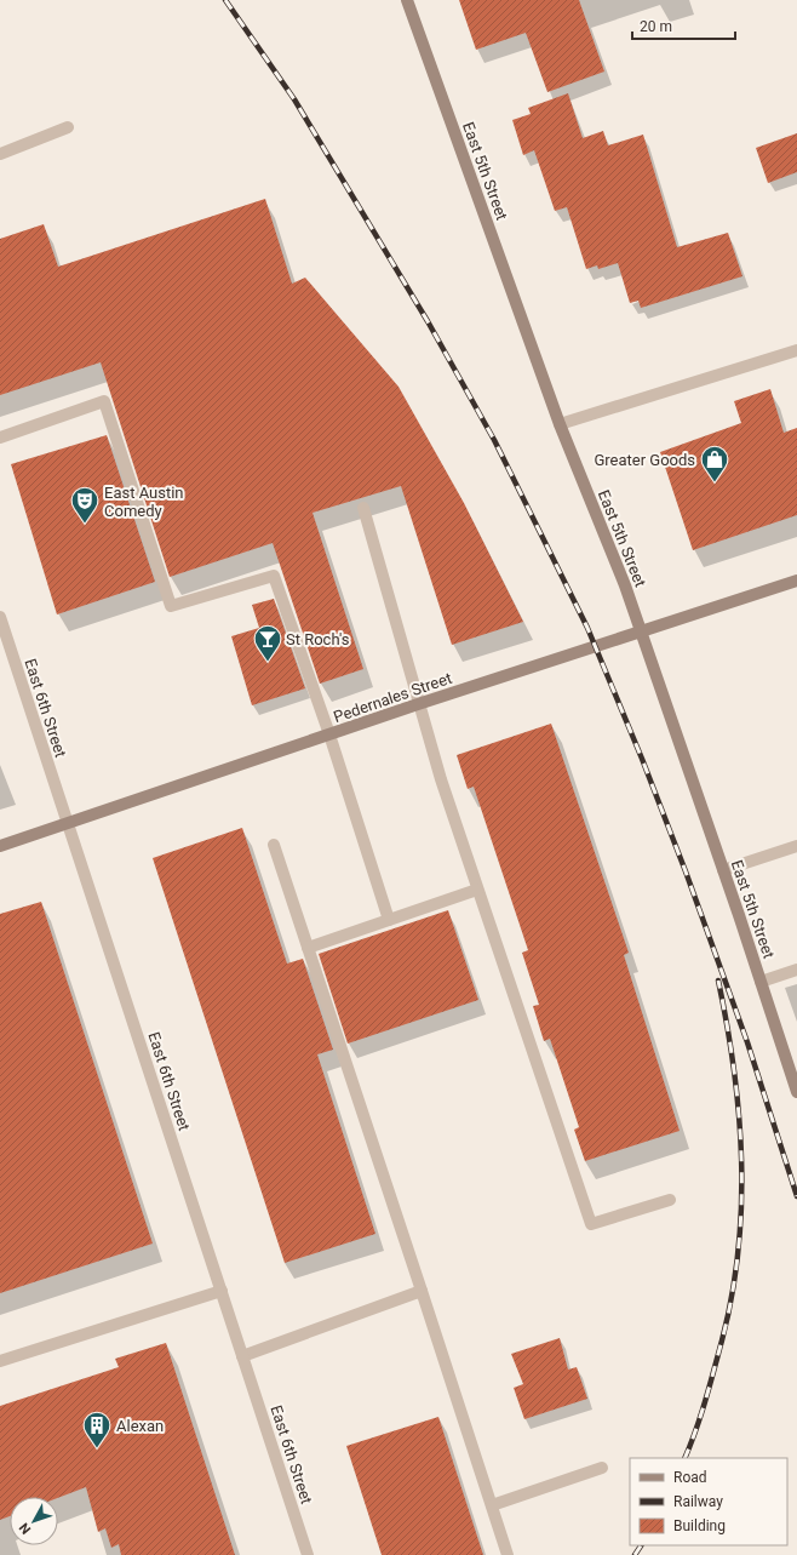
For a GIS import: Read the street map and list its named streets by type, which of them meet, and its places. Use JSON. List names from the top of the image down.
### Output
{
  "streets": {
    "street": ["East 5th Street", "Pedernales Street", "East 6th Street"]
  },
  "crossings": [
    ["East 5th Street", "Pedernales Street"],
    ["Pedernales Street", "East 6th Street"]
  ],
  "places": {
    "shop": ["Greater Goods"],
    "theatre": ["East Austin Comedy"],
    "bar": ["St Roch's"],
    "building": ["Alexan"]
  },
  "legend": ["Road", "Railway", "Building"],
  "scale_bar": "20 m",
  "north": "bottom left"
}
